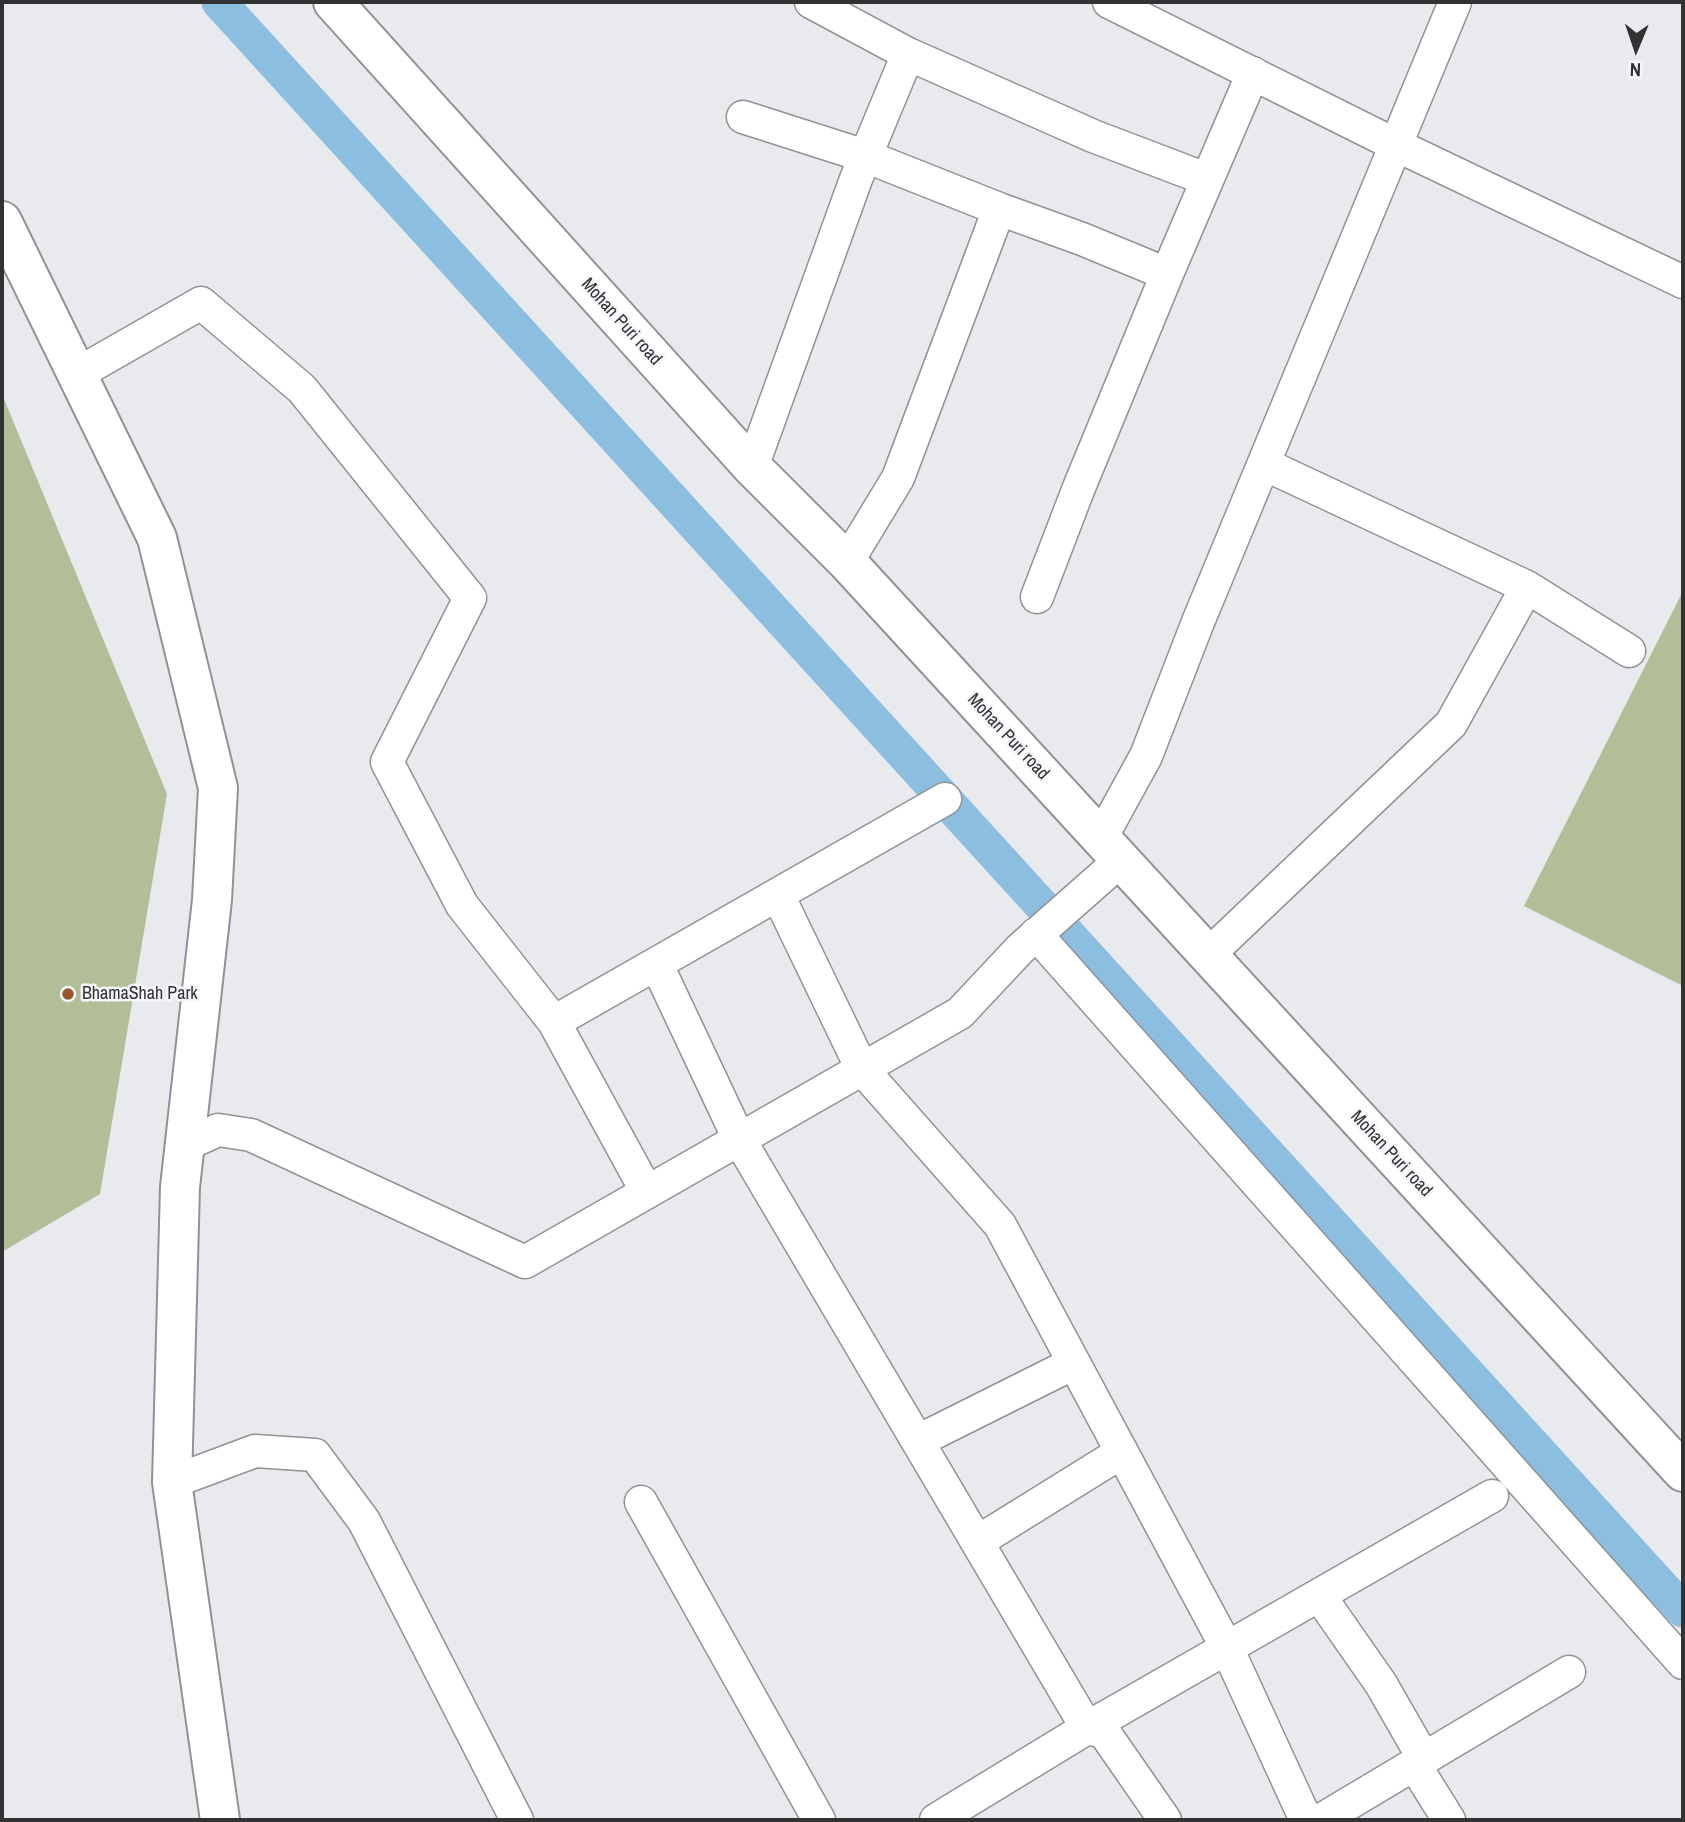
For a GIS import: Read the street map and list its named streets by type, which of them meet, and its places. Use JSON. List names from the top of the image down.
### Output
{
  "streets": {
    "street": ["Mohan Puri road"]
  },
  "places": ["BhamaShah Park"],
  "north": "bottom"
}
